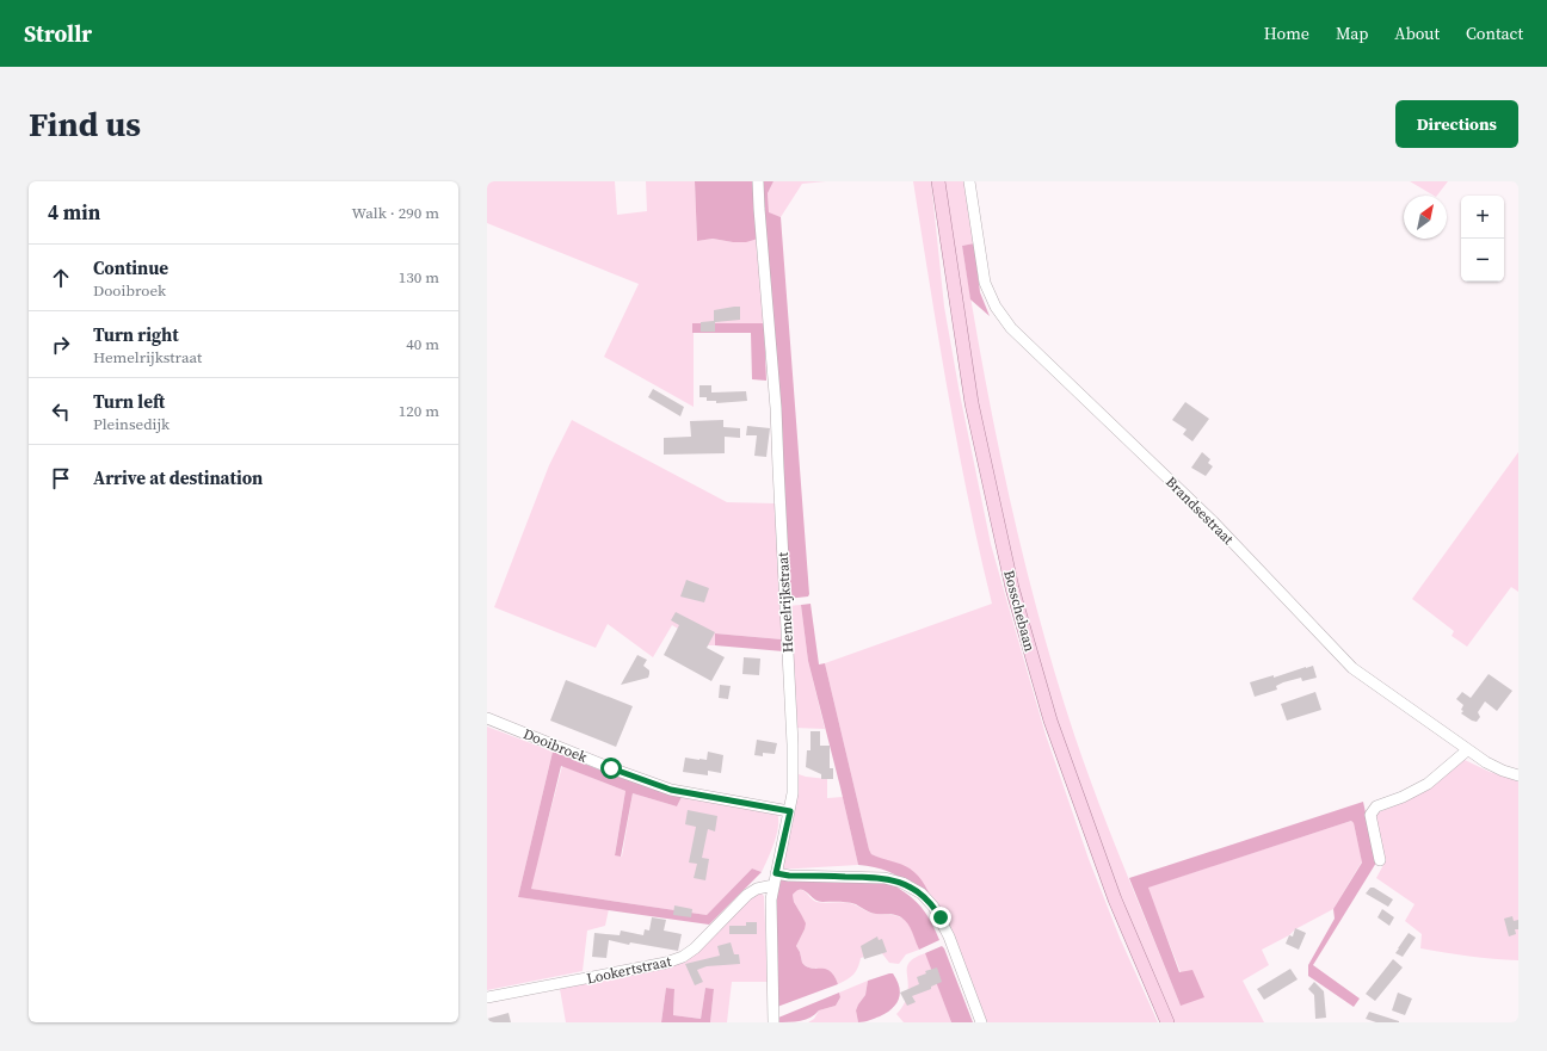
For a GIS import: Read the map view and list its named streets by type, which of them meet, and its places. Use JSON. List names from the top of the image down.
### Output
{
  "streets": {
    "main road": ["Bosschebaan"],
    "street": [
      "Brandsestraat",
      "Hemelrijkstraat",
      "Dooibroek",
      "Lookertstraat"
    ]
  },
  "crossings": [
    ["Hemelrijkstraat", "Dooibroek"],
    ["Hemelrijkstraat", "Lookertstraat"]
  ],
  "north": "top right",
  "page": {
    "header": "Strollr",
    "nav": [
      "Home",
      "Map",
      "About",
      "Contact"
    ],
    "buttons": "Directions",
    "title": "Find us",
    "heading": ["4 min", "Walk · 290 m"],
    "map_buttons": ["+", "−"],
    "list": [
      ["Continue", "Dooibroek", "130 m"],
      ["Turn right", "Hemelrijkstraat", "40 m"],
      ["Turn left", "Pleinsedijk", "120 m"],
      "Arrive at destination"
    ]
  }
}
